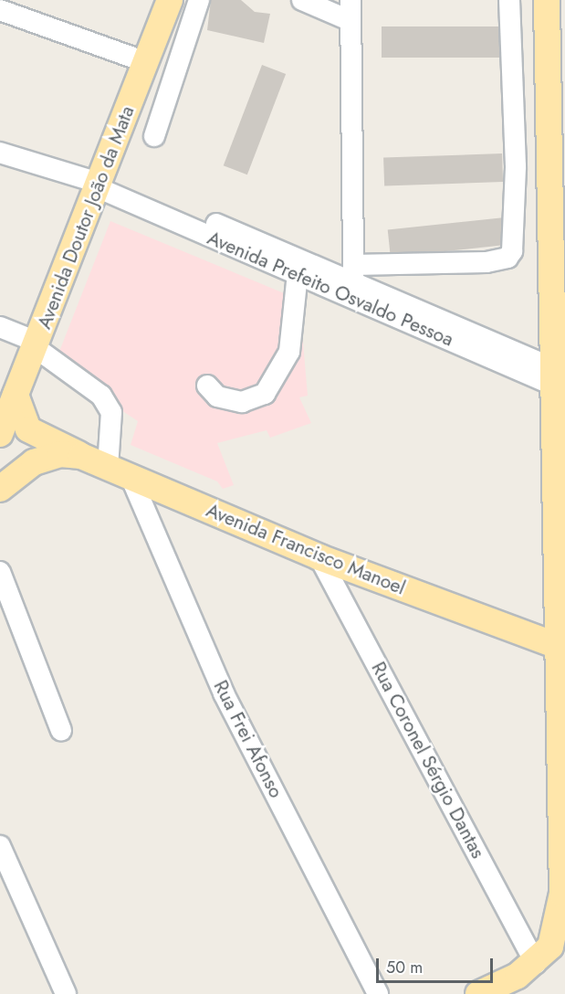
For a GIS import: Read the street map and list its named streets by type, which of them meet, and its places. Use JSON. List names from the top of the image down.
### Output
{
  "streets": {
    "main road": ["Avenida Doutor João da Mata", "Avenida Francisco Manoel"],
    "street": ["Avenida Prefeito Osvaldo Pessoa", "Rua Frei Afonso", "Rua Coronel Sérgio Dantas"]
  },
  "crossings": [
    ["Avenida Doutor João da Mata", "Avenida Prefeito Osvaldo Pessoa"],
    ["Avenida Francisco Manoel", "Rua Frei Afonso"],
    ["Avenida Francisco Manoel", "Rua Coronel Sérgio Dantas"]
  ],
  "scale_bar": "50 m"
}
